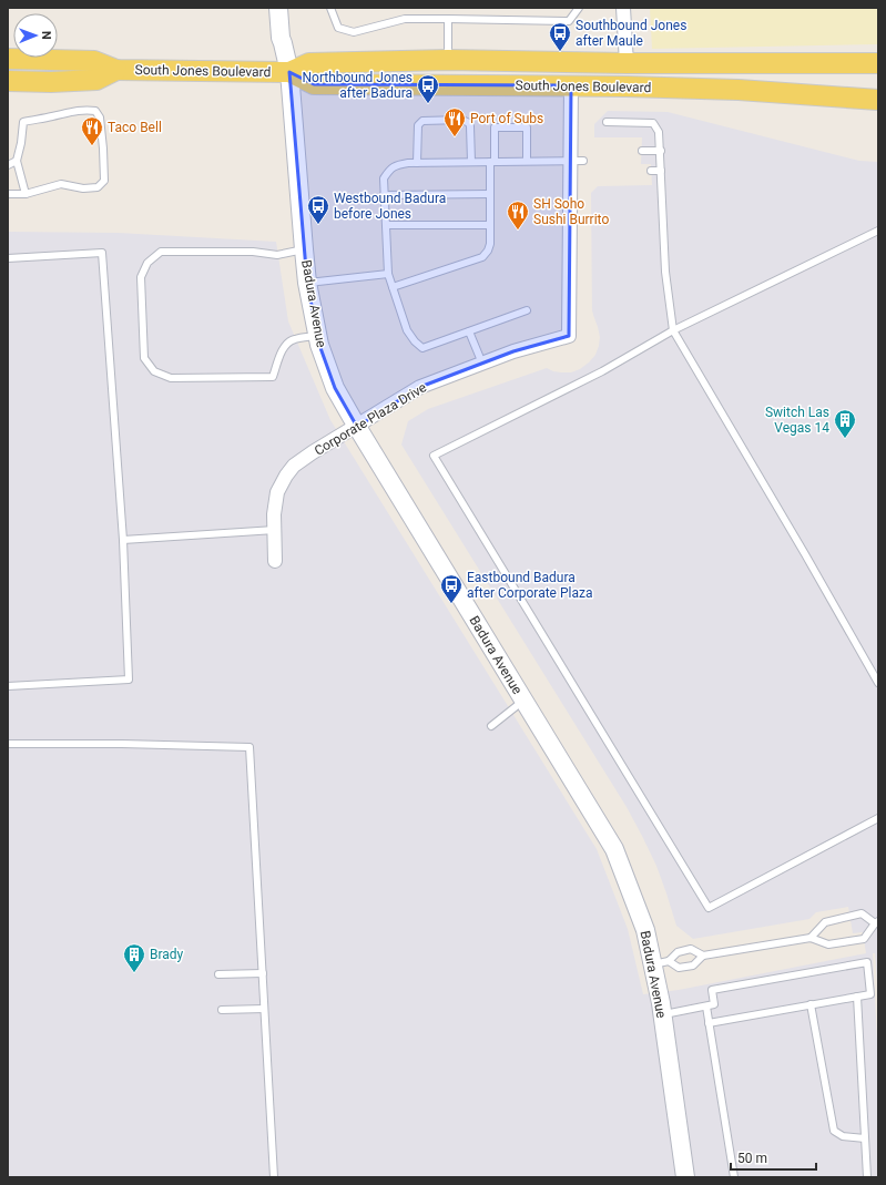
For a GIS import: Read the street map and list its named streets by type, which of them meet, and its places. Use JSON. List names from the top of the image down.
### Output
{
  "streets": {
    "main road": ["South Jones Boulevard", "Badura Avenue"],
    "street": ["Corporate Plaza Drive"]
  },
  "crossings": [
    ["South Jones Boulevard", "Badura Avenue"],
    ["Badura Avenue", "Corporate Plaza Drive"]
  ],
  "places": {
    "bus stop": [
      "Southbound Jones after Maule",
      "Northbound Jones after Badura",
      "Westbound Badura before Jones",
      "Eastbound Badura after Corporate Plaza"
    ],
    "restaurant": ["Port of Subs", "Taco Bell", "SH Soho Sushi Burrito"],
    "building": ["Switch Las Vegas 14", "Brady"]
  },
  "scale_bar": "50 m",
  "north": "right"
}
